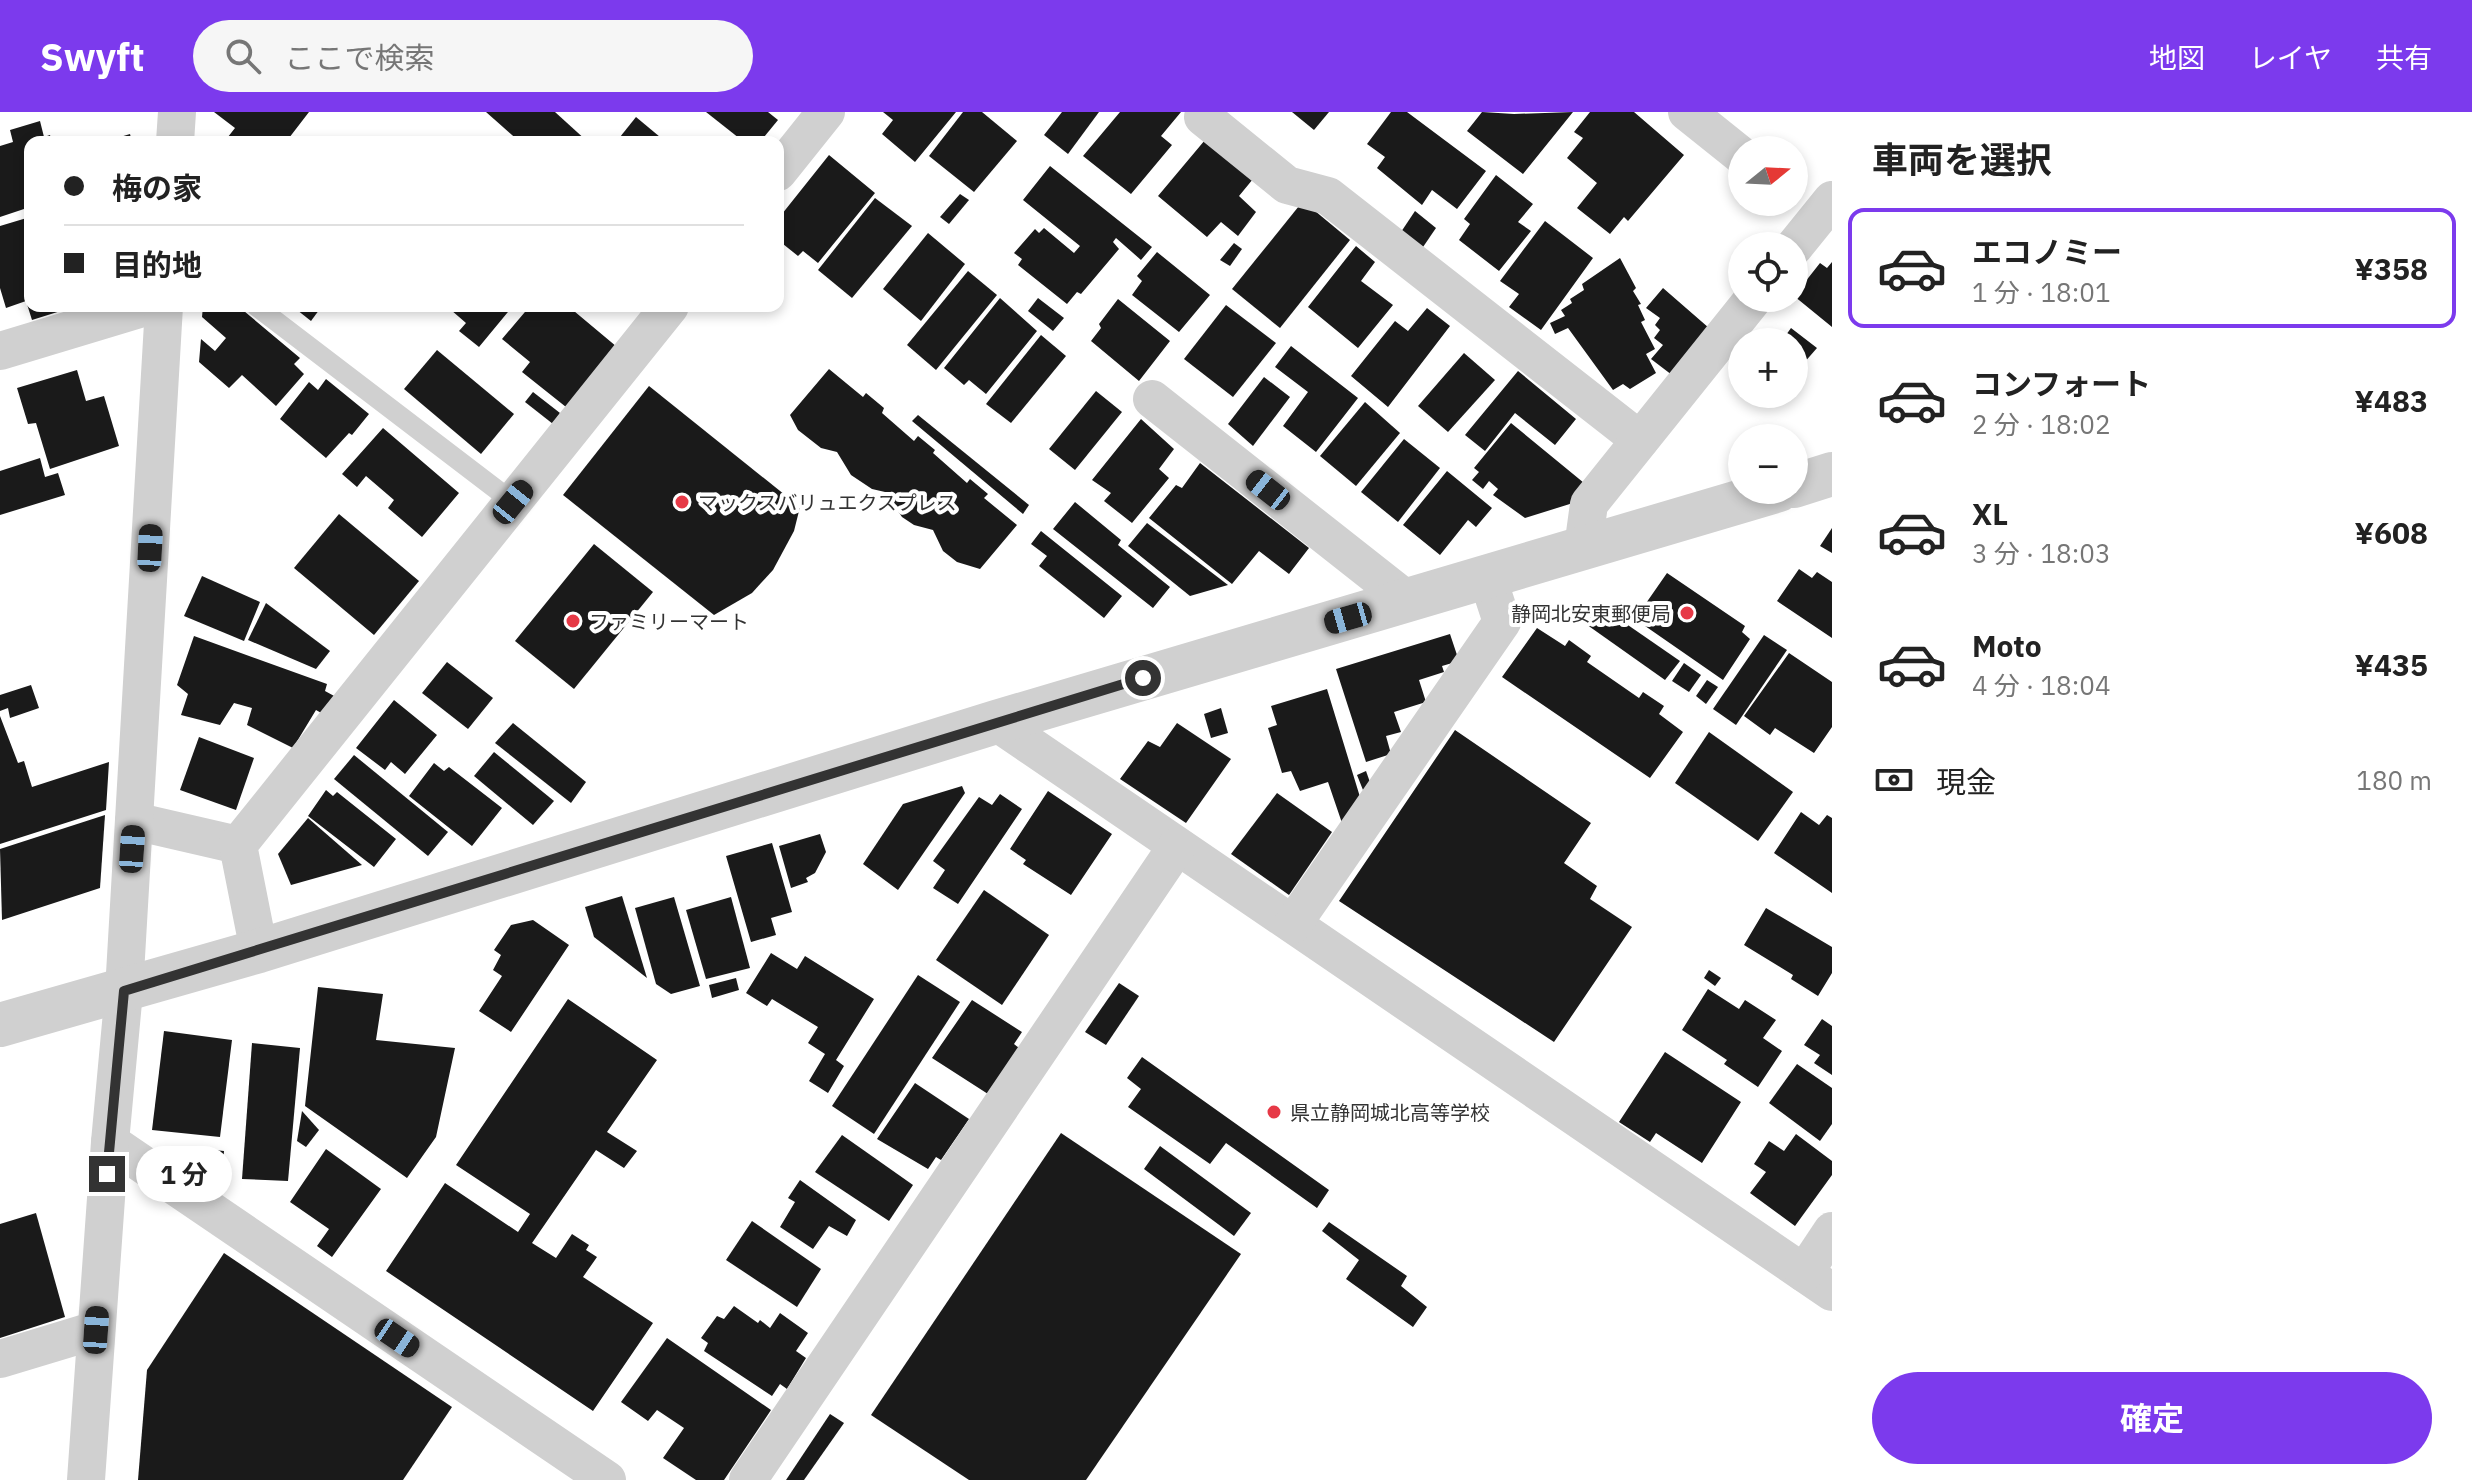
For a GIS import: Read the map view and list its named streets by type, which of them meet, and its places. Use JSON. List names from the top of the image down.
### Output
{
  "places": [
    "マックスバリュエクスプレス",
    "静岡北安東郵便局",
    "ファミリーマート",
    "県立静岡城北高等学校"
  ],
  "north": "right",
  "page": {
    "header": "Swyft",
    "search": "ここで検索",
    "nav": ["地図", "レイヤ", "共有"],
    "heading": "車両を選択",
    "map_buttons": ["+", "−"],
    "banner": ["梅の家", "目的地"],
    "list": [
      {
        "name": "エコノミー",
        "note": "1 分 · 18:01",
        "value": "¥358"
      },
      {
        "name": "コンフォート",
        "note": "2 分 · 18:02",
        "value": "¥483"
      },
      {
        "name": "XL",
        "note": "3 分 · 18:03",
        "value": "¥608"
      },
      {
        "name": "Moto",
        "note": "4 分 · 18:04",
        "value": "¥435"
      }
    ],
    "pay": ["現金", "180 m"],
    "bubble": "1 分",
    "buttons": "確定"
  }
}
